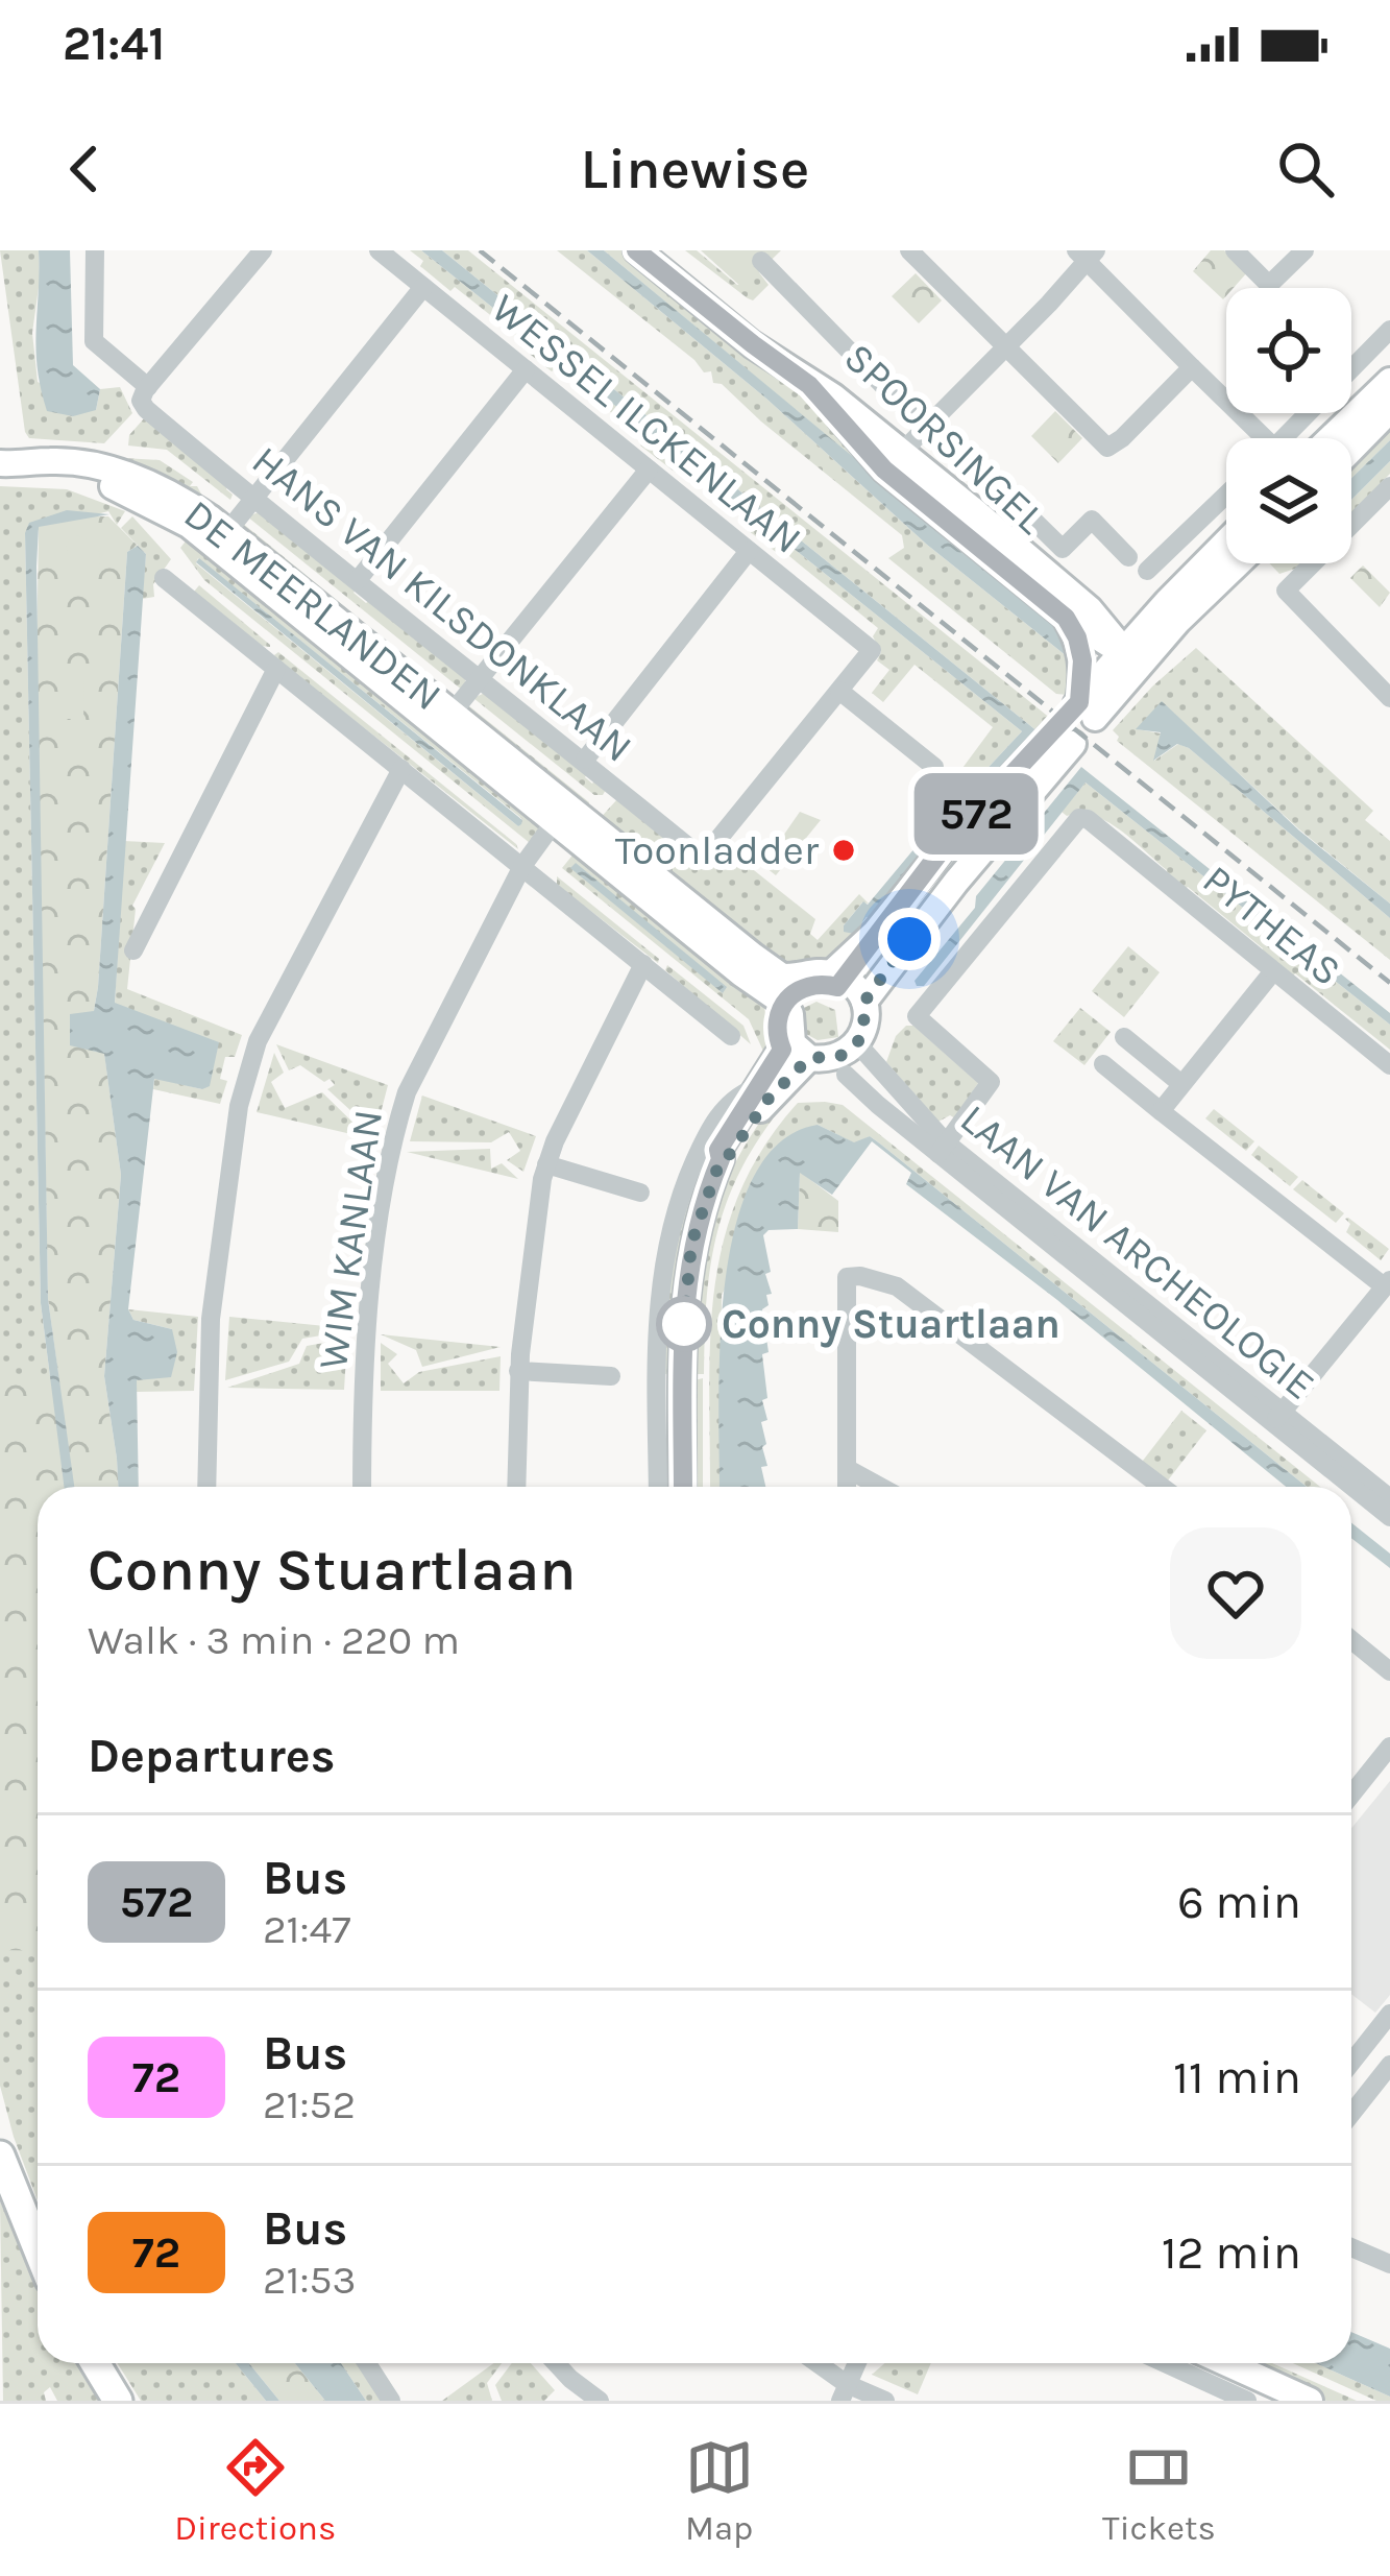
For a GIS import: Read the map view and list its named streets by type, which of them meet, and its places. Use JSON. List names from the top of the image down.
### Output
{
  "streets": {
    "main road": ["SPOORSINGEL", "DE MEERLANDEN"],
    "street": [
      "WESSEL ILCKENLAAN",
      "HANS VAN KILSDONKLAAN",
      "PYTHEAS",
      "WIM KANLAAN",
      "LAAN VAN ARCHEOLOGIE"
    ]
  },
  "crossings": [
    ["WESSEL ILCKENLAAN", "HANS VAN KILSDONKLAAN"],
    ["DE MEERLANDEN", "WIM KANLAAN"],
    ["DE MEERLANDEN", "LAAN VAN ARCHEOLOGIE"],
    ["PYTHEAS", "LAAN VAN ARCHEOLOGIE"]
  ],
  "places": ["Toonladder", "Conny Stuartlaan"],
  "lines": ["bus line 572"],
  "page": {
    "status": "21:41",
    "header": "Linewise",
    "on_map": "572",
    "heading": [
      ["Conny Stuartlaan", "Walk · 3 min · 220 m"],
      "Departures"
    ],
    "list": [
      {
        "mark": "572",
        "name": "Bus",
        "note": "21:47",
        "value": "6 min"
      },
      {
        "mark": "72",
        "name": "Bus",
        "note": "21:52",
        "value": "11 min"
      },
      {
        "mark": "72",
        "name": "Bus",
        "note": "21:53",
        "value": "12 min"
      }
    ],
    "tabs": ["Directions", "Map", "Tickets"]
  }
}
